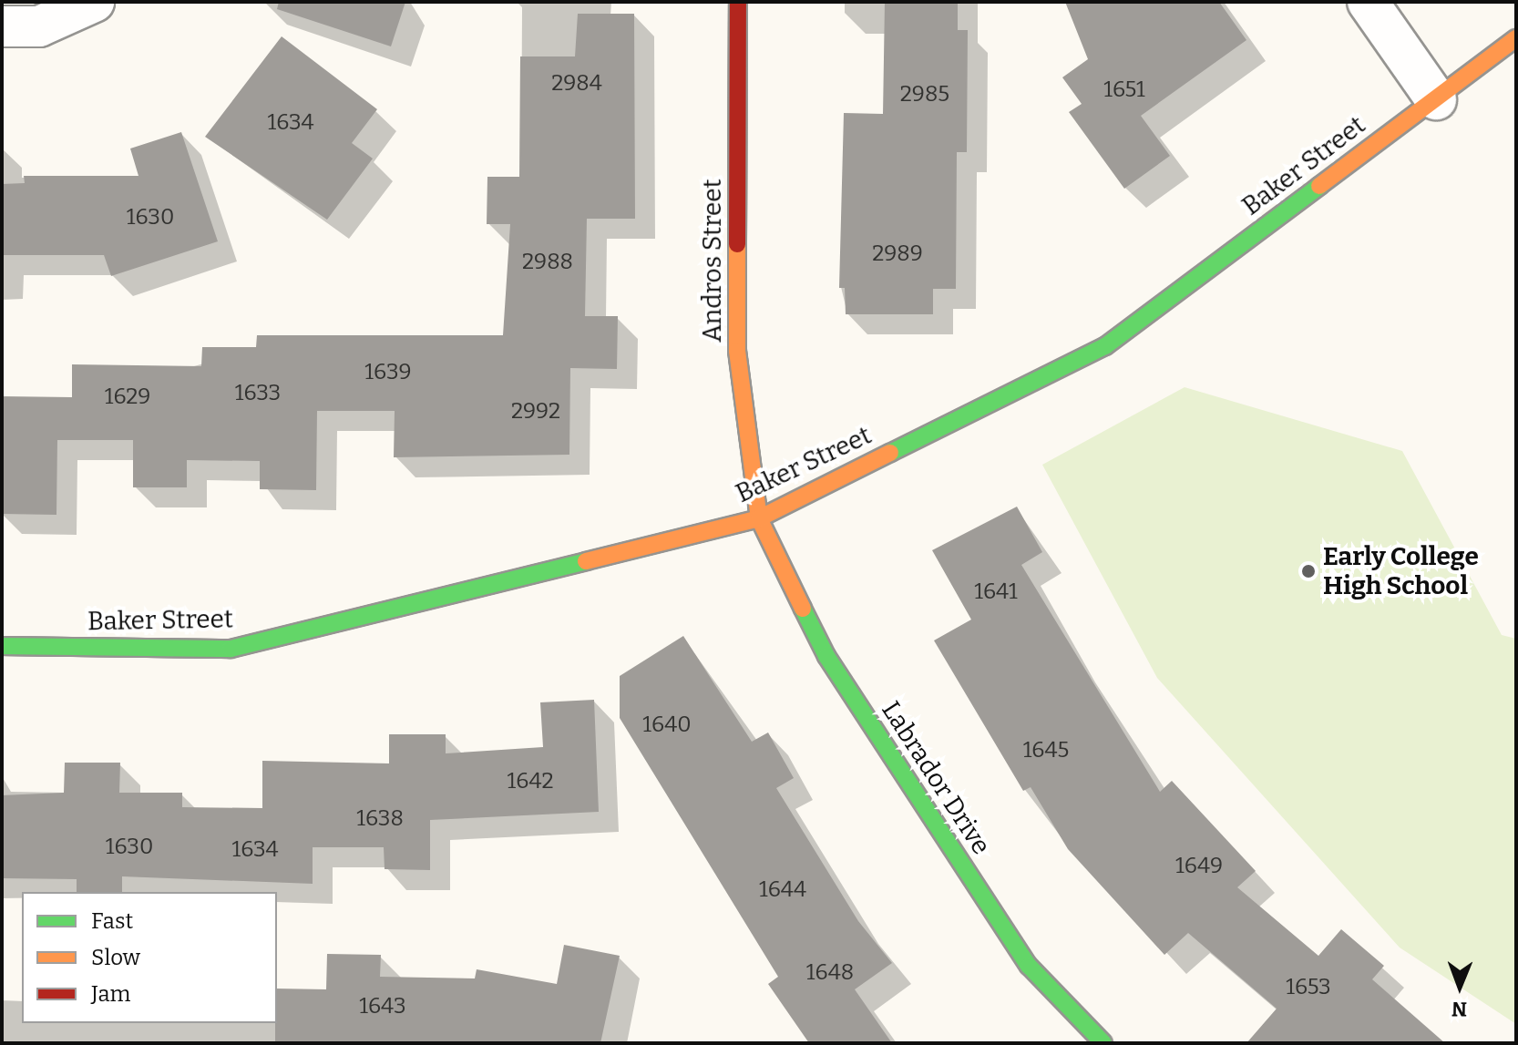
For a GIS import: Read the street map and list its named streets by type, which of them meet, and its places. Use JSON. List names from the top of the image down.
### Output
{
  "streets": {
    "street": ["Baker Street", "Andros Street", "Labrador Drive"]
  },
  "crossings": [
    ["Baker Street", "Andros Street"],
    ["Baker Street", "Labrador Drive"],
    ["Andros Street", "Labrador Drive"]
  ],
  "places": ["Early College High School"],
  "house_numbers": [
    "2984",
    "1651",
    "2985",
    "1634",
    "1630",
    "2989",
    "2988",
    "1639",
    "1633",
    "1629",
    "2992",
    "1641",
    "1640",
    "1645",
    "1642",
    "1638",
    "1630",
    "1634",
    "1649",
    "1644",
    "1648",
    "1653",
    "1643"
  ],
  "legend": ["Fast", "Slow", "Jam"],
  "north": "bottom"
}
